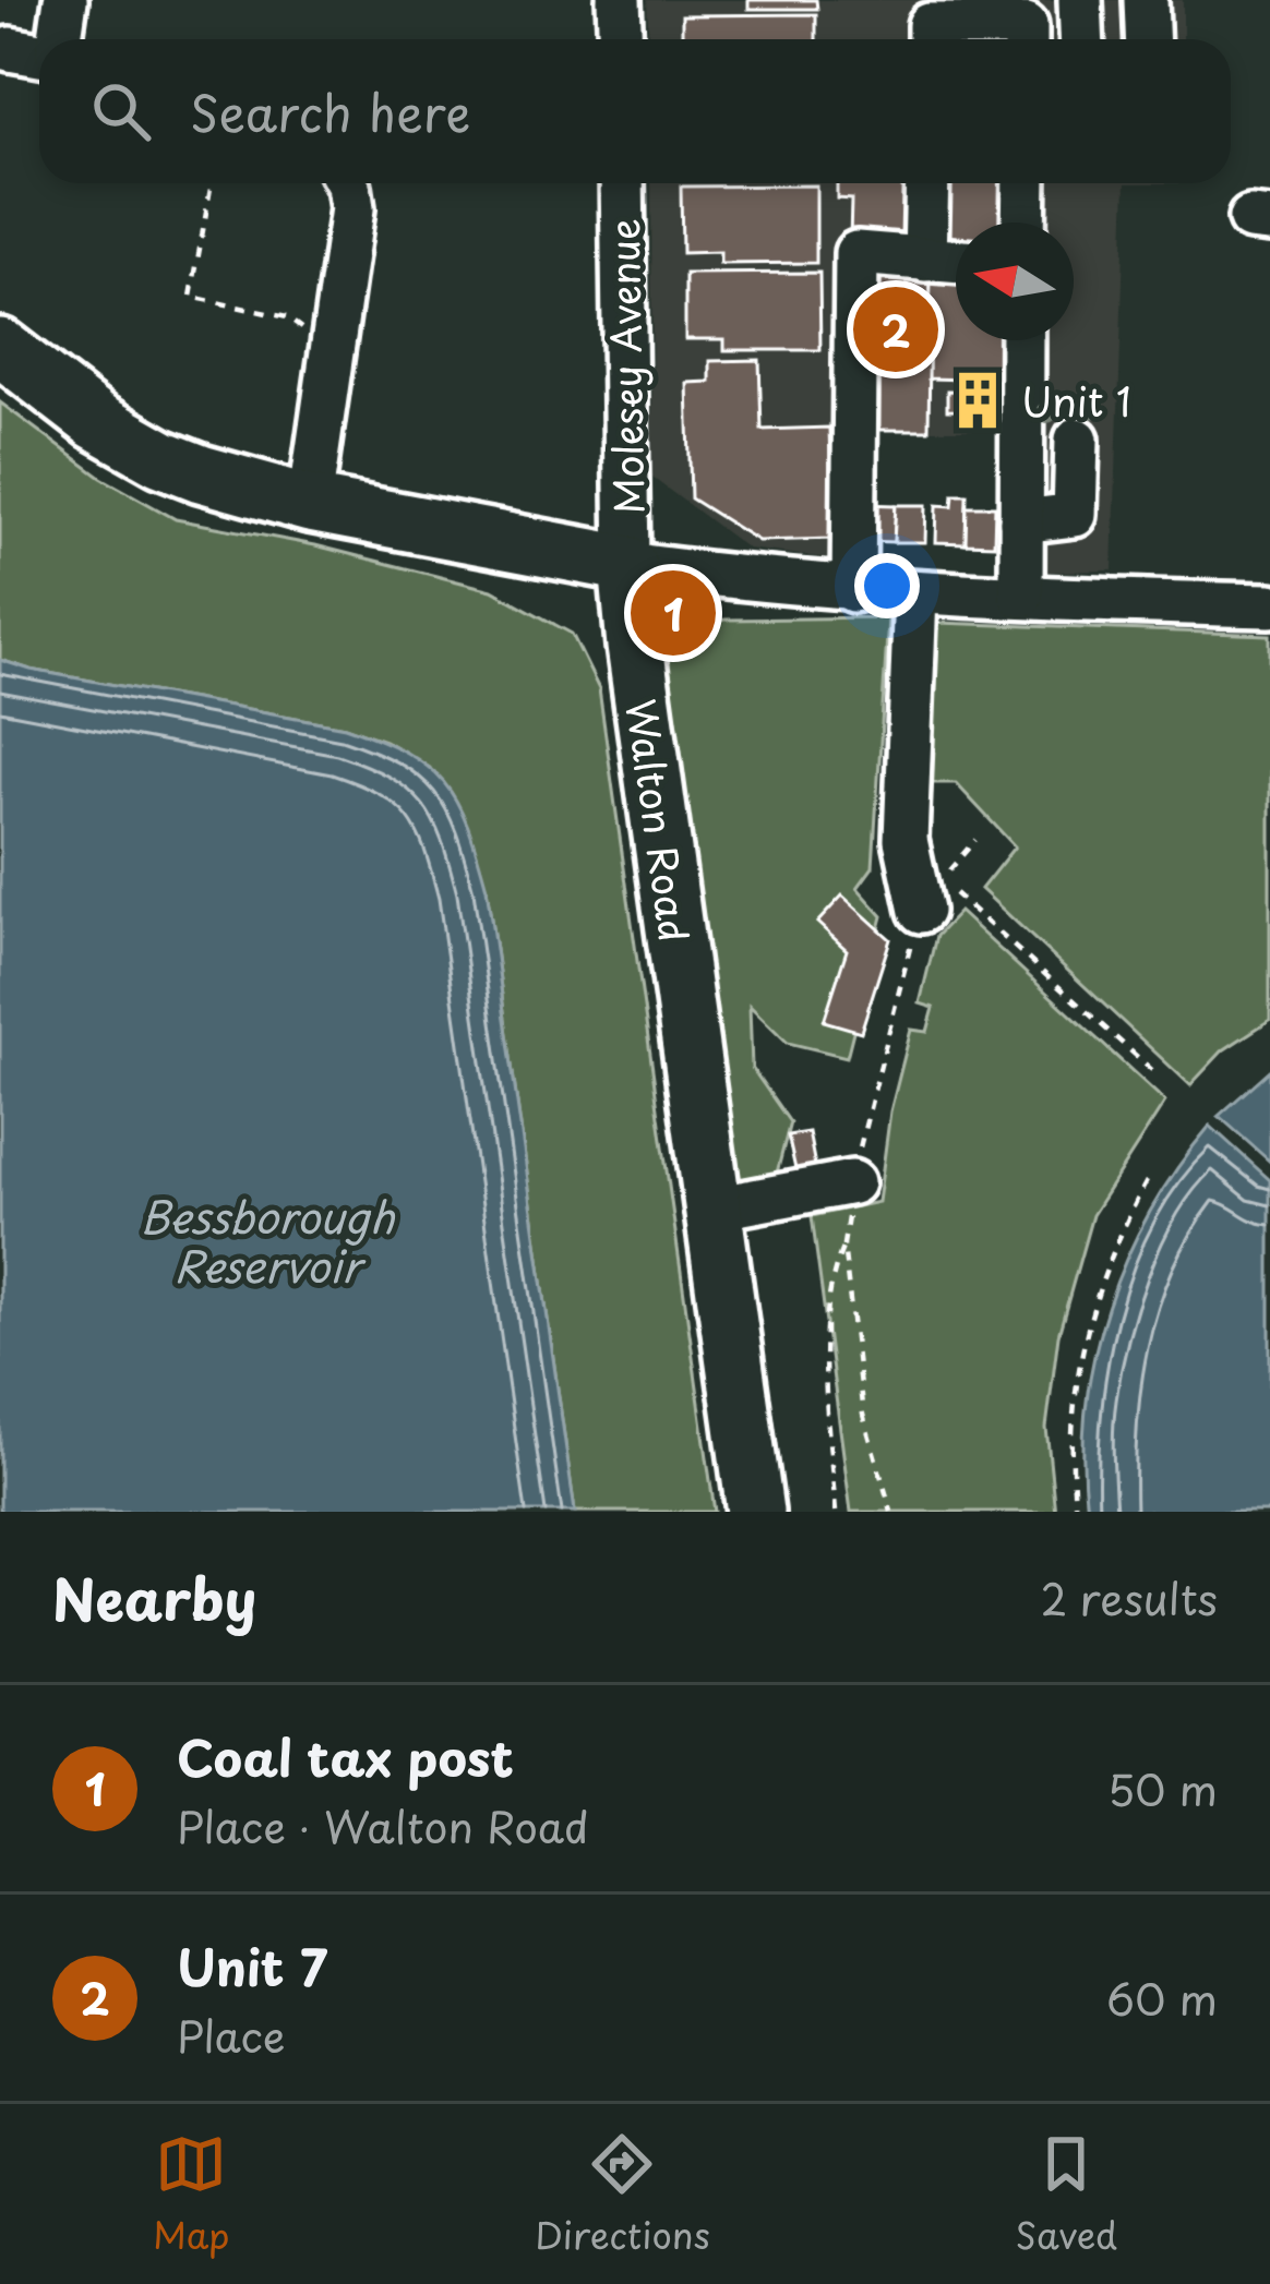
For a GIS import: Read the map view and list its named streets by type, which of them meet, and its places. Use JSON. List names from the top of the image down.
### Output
{
  "streets": {
    "main road": ["Walton Road"],
    "street": ["Molesey Avenue"]
  },
  "crossings": [
    ["Molesey Avenue", "Walton Road"]
  ],
  "water": ["Bessborough Reservoir"],
  "places": {
    "building": ["Unit 1"]
  },
  "north": "left",
  "page": {
    "search": "Search here",
    "pins": ["2", "1"],
    "heading": ["Nearby", "2 results"],
    "list": [
      {
        "mark": "1",
        "name": "Coal tax post",
        "note": "Place · Walton Road",
        "value": "50 m"
      },
      {
        "mark": "2",
        "name": "Unit 7",
        "note": "Place",
        "value": "60 m"
      }
    ],
    "nav": ["Map", "Directions", "Saved"]
  }
}
